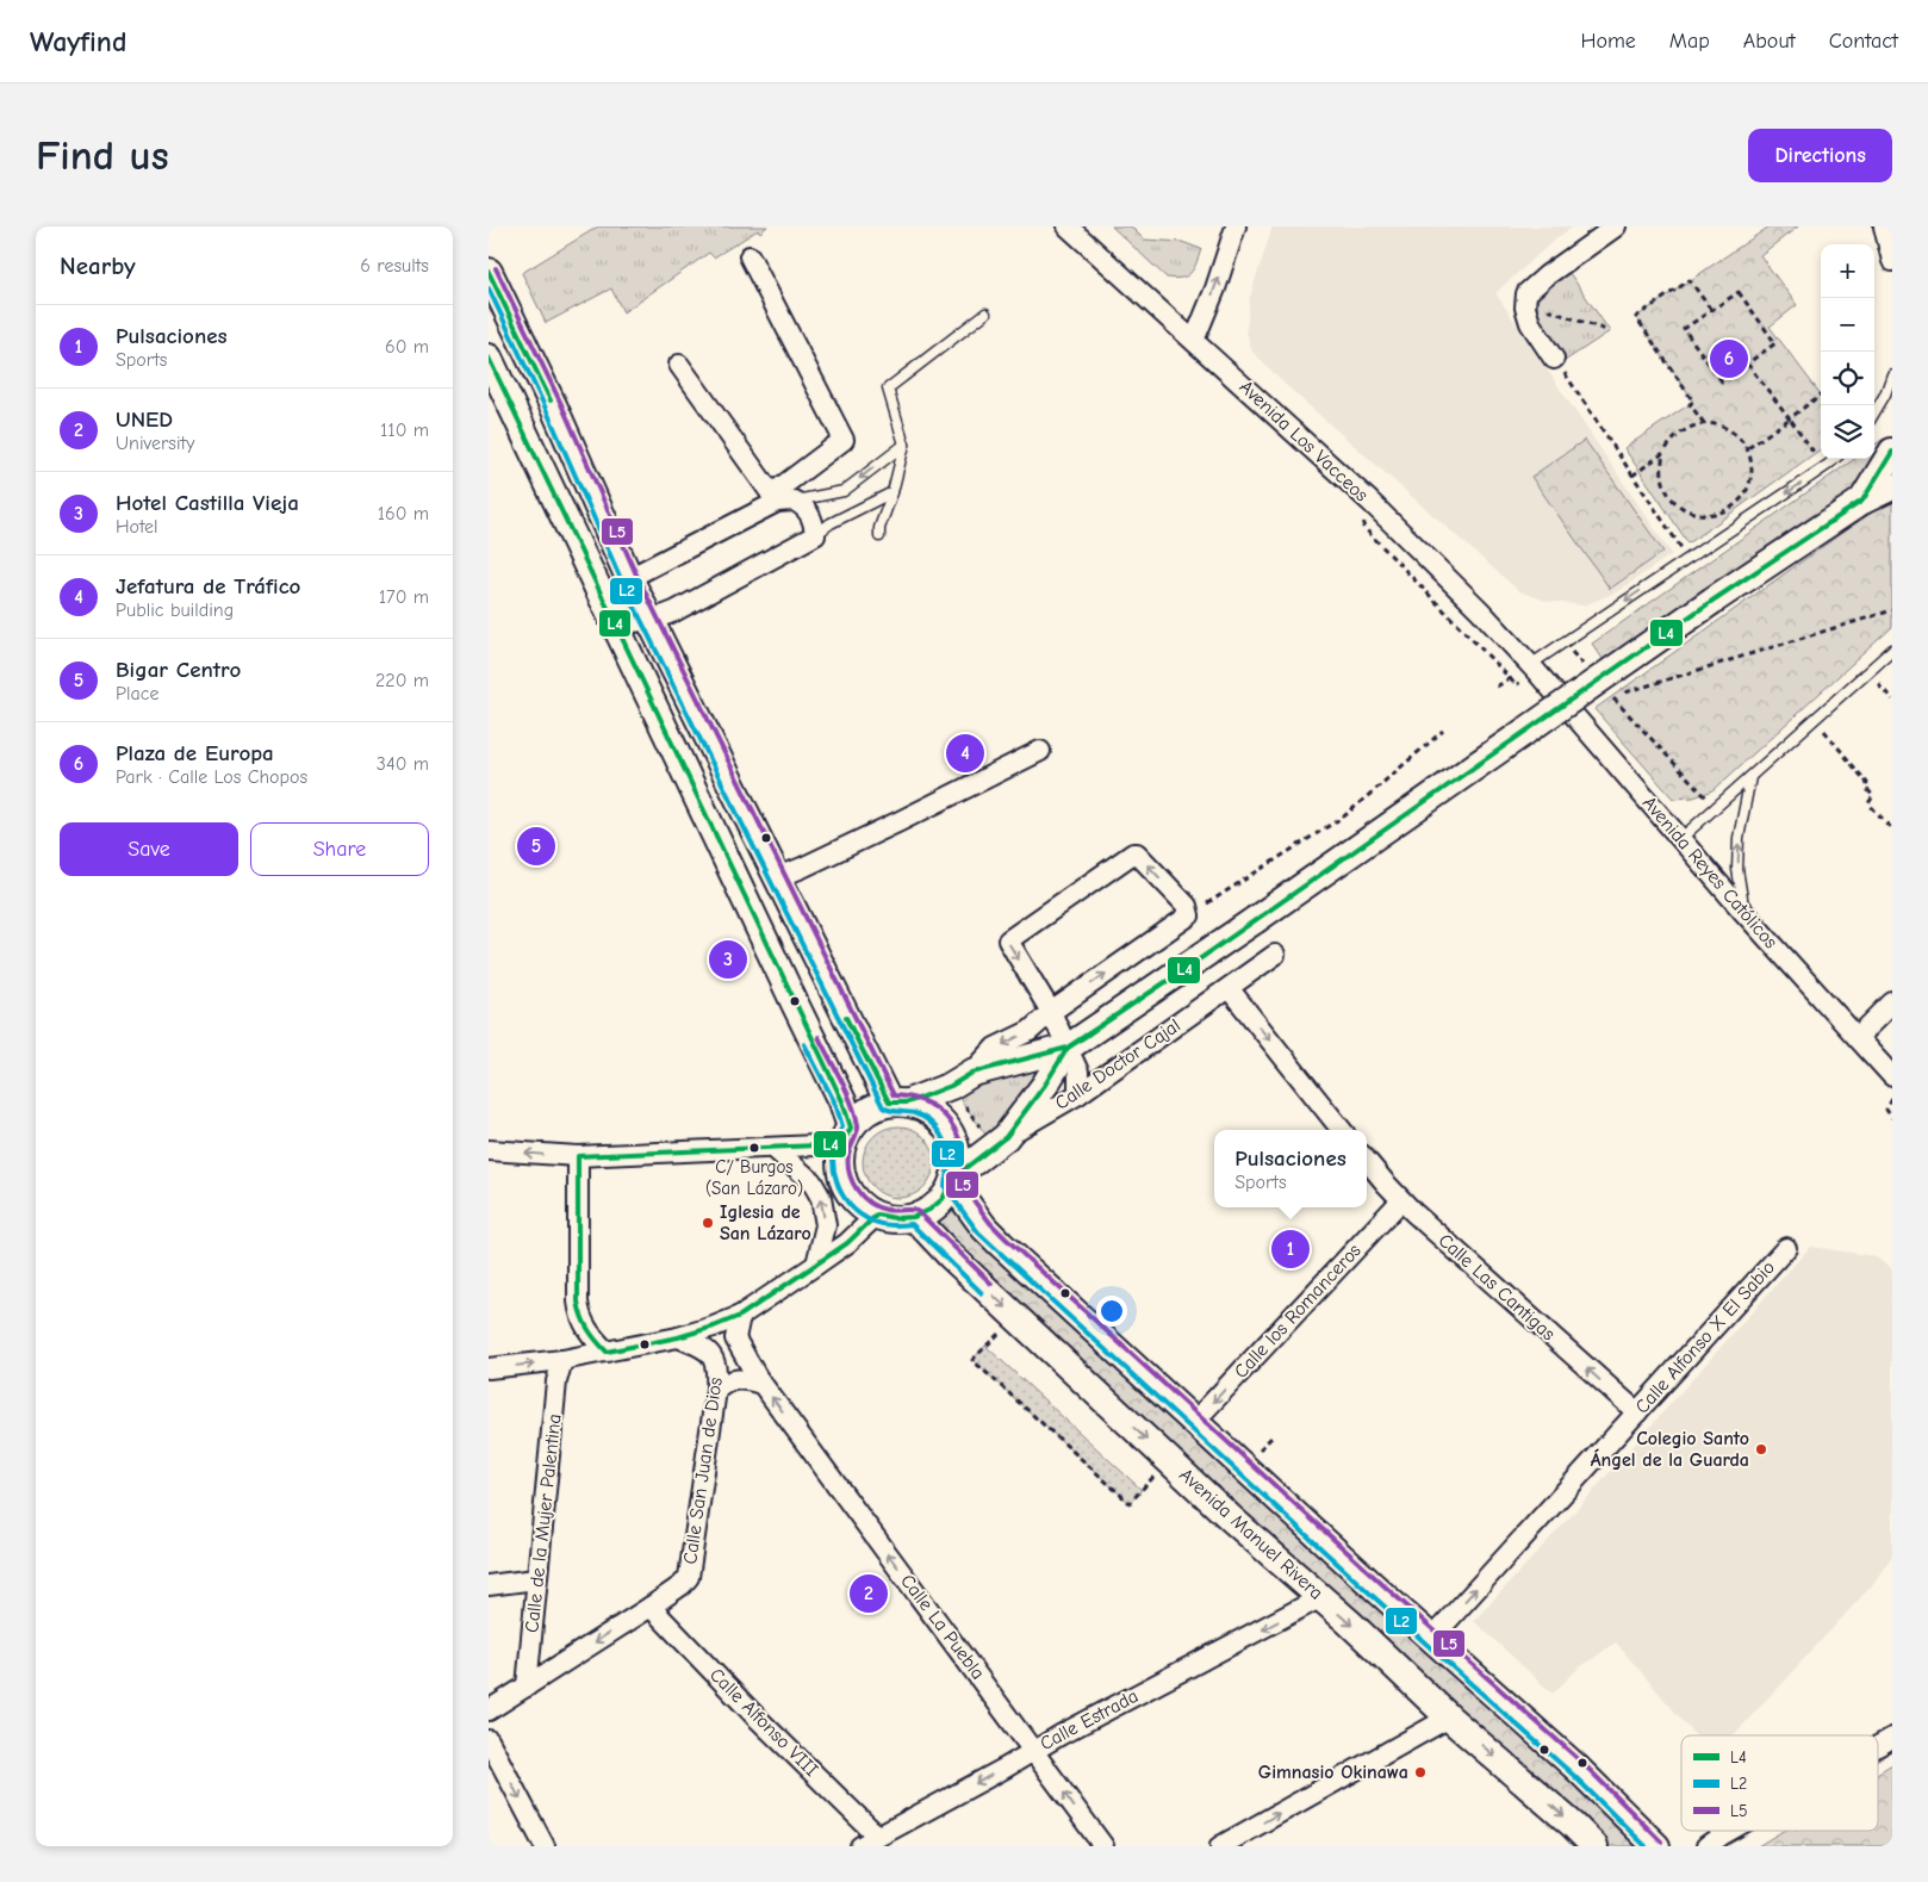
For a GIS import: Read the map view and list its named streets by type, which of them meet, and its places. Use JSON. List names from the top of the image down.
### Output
{
  "streets": {
    "main road": ["Calle Doctor Cajal", "Avenida Manuel Rivera"],
    "street": [
      "Avenida Los Vacceos",
      "Avenida Reyes Católicos",
      "Calle Las Cantigas",
      "Calle los Romanceros",
      "Calle Alfonso X El Sabio",
      "Calle San Juan de Dios",
      "Calle de la Mujer Palentina",
      "Calle La Puebla",
      "Calle Estrada",
      "Calle Alfonso VIII"
    ]
  },
  "crossings": [
    ["Avenida Los Vacceos", "Avenida Reyes Católicos"],
    ["Calle Doctor Cajal", "Avenida Manuel Rivera"],
    ["Calle Las Cantigas", "Calle los Romanceros"],
    ["Calle Las Cantigas", "Calle Alfonso X El Sabio"],
    ["Calle San Juan de Dios", "Calle de la Mujer Palentina"],
    ["Calle San Juan de Dios", "Calle Alfonso VIII"],
    ["Avenida Manuel Rivera", "Calle Estrada"],
    ["Calle La Puebla", "Calle Estrada"],
    ["Calle Estrada", "Calle Alfonso VIII"]
  ],
  "one_way": [
    "Calle Las Cantigas",
    "Calle los Romanceros",
    "Calle Alfonso X El Sabio",
    "Calle La Puebla"
  ],
  "places": [
    "C/ Burgos (San Lázaro)",
    "Iglesia de San Lázaro",
    "Colegio Santo Ángel de la Guarda",
    "Gimnasio Okinawa"
  ],
  "lines": ["transit line L5", "transit line L4", "transit line L2"],
  "legend": ["L4", "L2", "L5"],
  "page": {
    "header": "Wayfind",
    "nav": [
      "Home",
      "Map",
      "About",
      "Contact"
    ],
    "buttons": [
      "Directions",
      ["Save", "Share"]
    ],
    "title": "Find us",
    "heading": ["Nearby", "6 results"],
    "map_buttons": ["+", "−"],
    "list": [
      {
        "mark": "1",
        "name": "Pulsaciones",
        "note": "Sports",
        "value": "60 m"
      },
      {
        "mark": "2",
        "name": "UNED",
        "note": "University",
        "value": "110 m"
      },
      {
        "mark": "3",
        "name": "Hotel Castilla Vieja",
        "note": "Hotel",
        "value": "160 m"
      },
      {
        "mark": "4",
        "name": "Jefatura de Tráfico",
        "note": "Public building",
        "value": "170 m"
      },
      {
        "mark": "5",
        "name": "Bigar Centro",
        "note": "Place",
        "value": "220 m"
      },
      {
        "mark": "6",
        "name": "Plaza de Europa",
        "note": "Park · Calle Los Chopos",
        "value": "340 m"
      }
    ],
    "pins": [
      "6",
      "4",
      "5",
      "3",
      "1",
      "2"
    ],
    "popup": ["Pulsaciones", "Sports"]
  }
}
